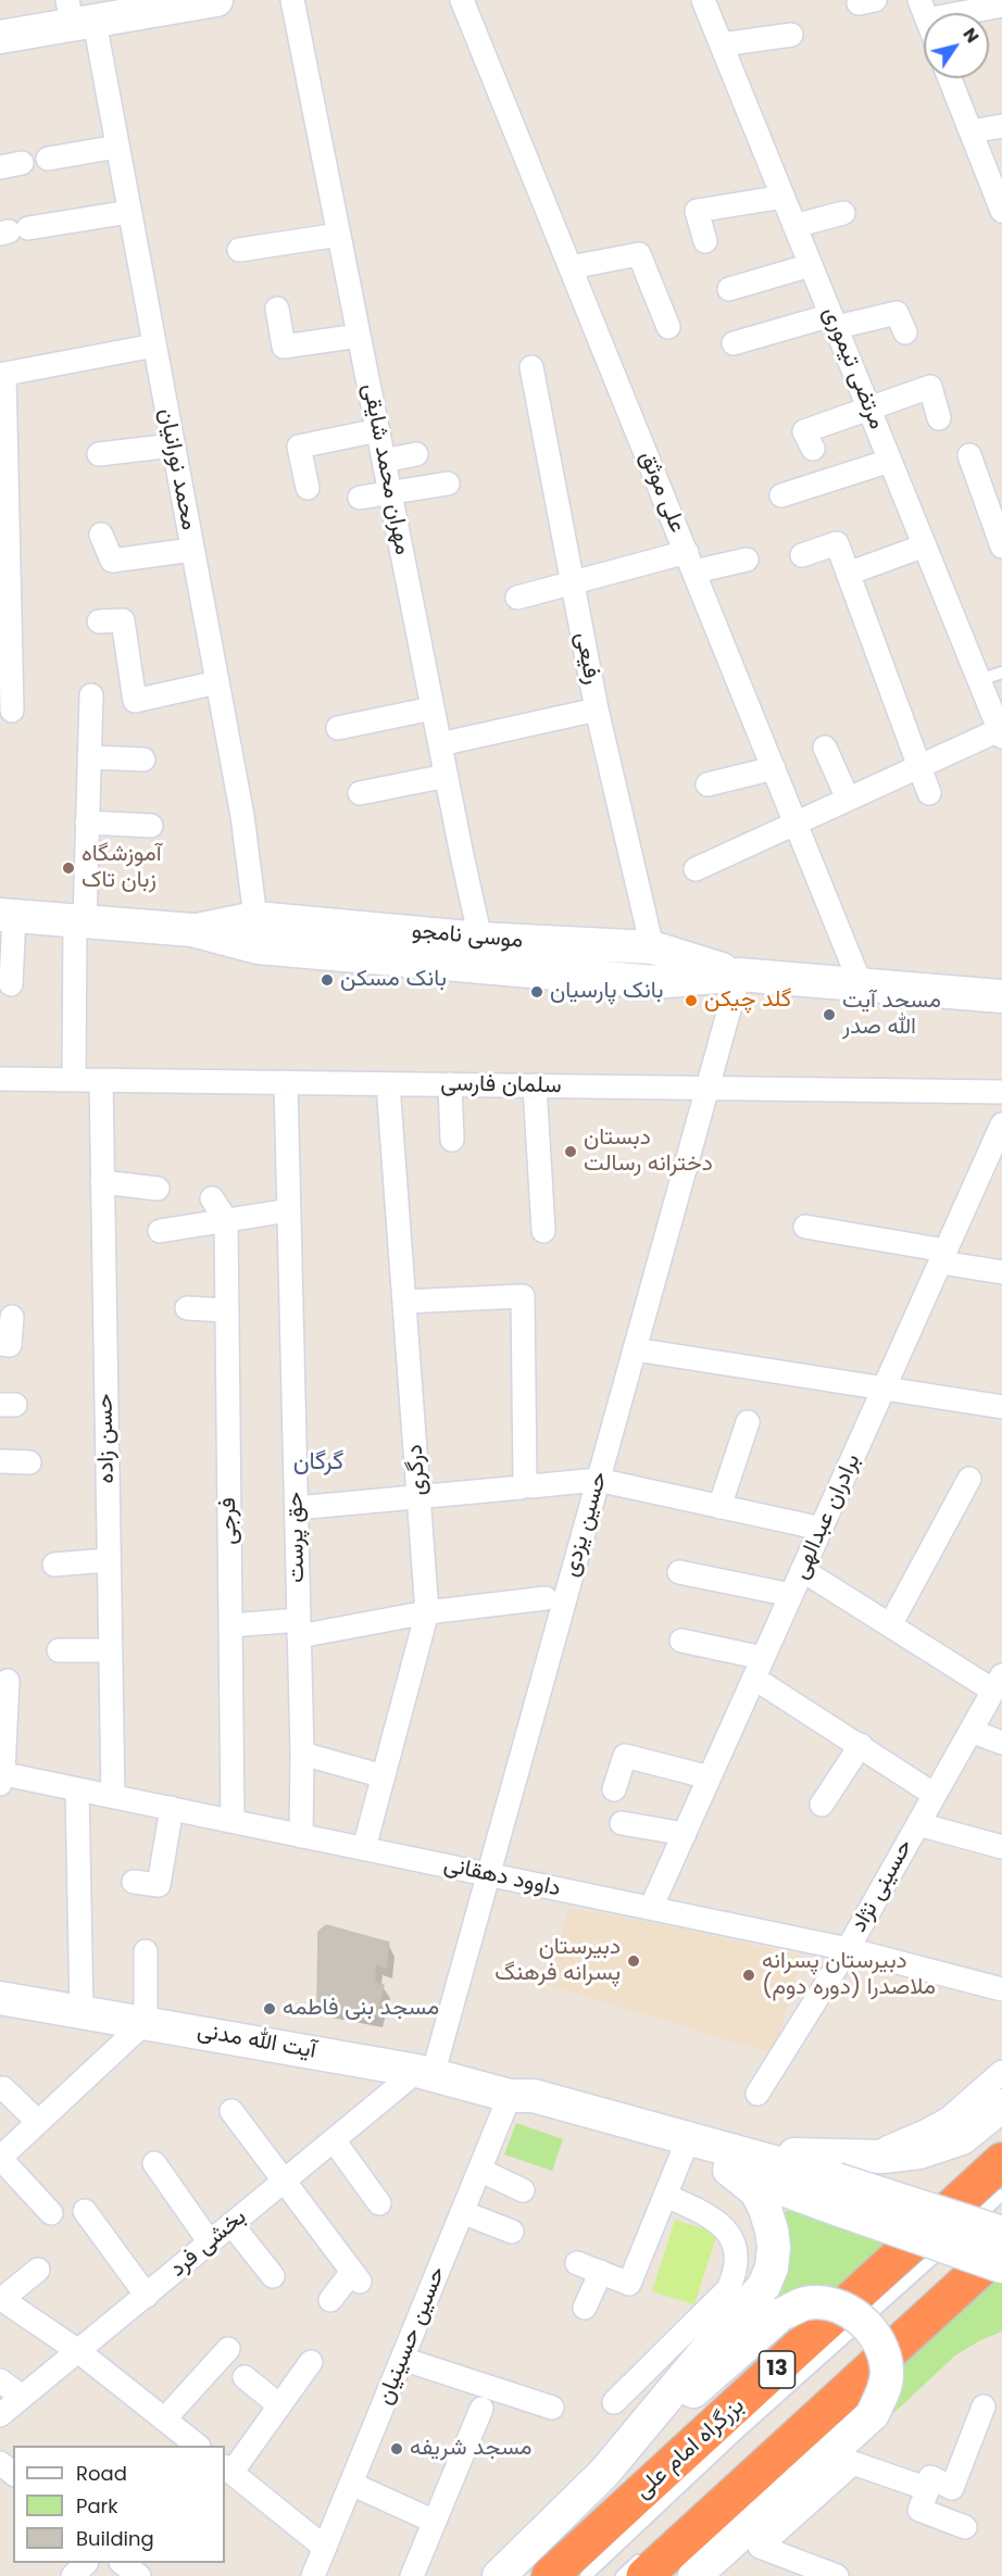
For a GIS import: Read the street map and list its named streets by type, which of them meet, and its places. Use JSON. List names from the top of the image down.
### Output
{
  "streets": {
    "highway": ["13", "بزرگراه امام علی"],
    "main road": ["موسی نامجو", "آیت الله مدنی"],
    "street": [
      "مرتضی تیموری",
      "محمد نورانیان",
      "مهران محمد شایقی",
      "علی موثق",
      "رفیعی",
      "سلمان فارسی",
      "حسن زاده",
      "درگری",
      "برادران عبدالهی",
      "فرجی",
      "حسین یزدی",
      "حق پرست",
      "داوود دهقانی",
      "حسینی نژاد",
      "بخشی فرد",
      "حسین حسینیان"
    ]
  },
  "crossings": [
    ["محمد نورانیان", "موسی نامجو"],
    ["مهران محمد شایقی", "موسی نامجو"],
    ["علی موثق", "موسی نامجو"],
    ["رفیعی", "موسی نامجو"],
    ["موسی نامجو", "حسین یزدی"],
    ["سلمان فارسی", "حسن زاده"],
    ["سلمان فارسی", "درگری"],
    ["سلمان فارسی", "حسین یزدی"],
    ["سلمان فارسی", "حق پرست"],
    ["حسن زاده", "داوود دهقانی"],
    ["درگری", "داوود دهقانی"],
    ["برادران عبدالهی", "داوود دهقانی"],
    ["فرجی", "داوود دهقانی"],
    ["حسین یزدی", "داوود دهقانی"],
    ["حسین یزدی", "آیت الله مدنی"],
    ["حسین یزدی", "بخشی فرد"],
    ["حق پرست", "داوود دهقانی"],
    ["داوود دهقانی", "حسینی نژاد"],
    ["آیت الله مدنی", "بخشی فرد"],
    ["آیت الله مدنی", "حسین حسینیان"]
  ],
  "districts": ["گرگان"],
  "places": [
    "آموزشگاه زبان تاک",
    "بانک مسکن",
    "بانک پارسیان",
    "گلد چیکن",
    "مسجد آیت الله صدر",
    "دبستان دخترانه رسالت",
    "دبیرستان پسرانه فرهنگ",
    "دبيرستان پسرانه ملاصدرا (دوره دوم)",
    "مسجد بنی فاطمه",
    "مسجد شریفه"
  ],
  "legend": ["Road", "Park", "Building"],
  "north": "top right"
}
